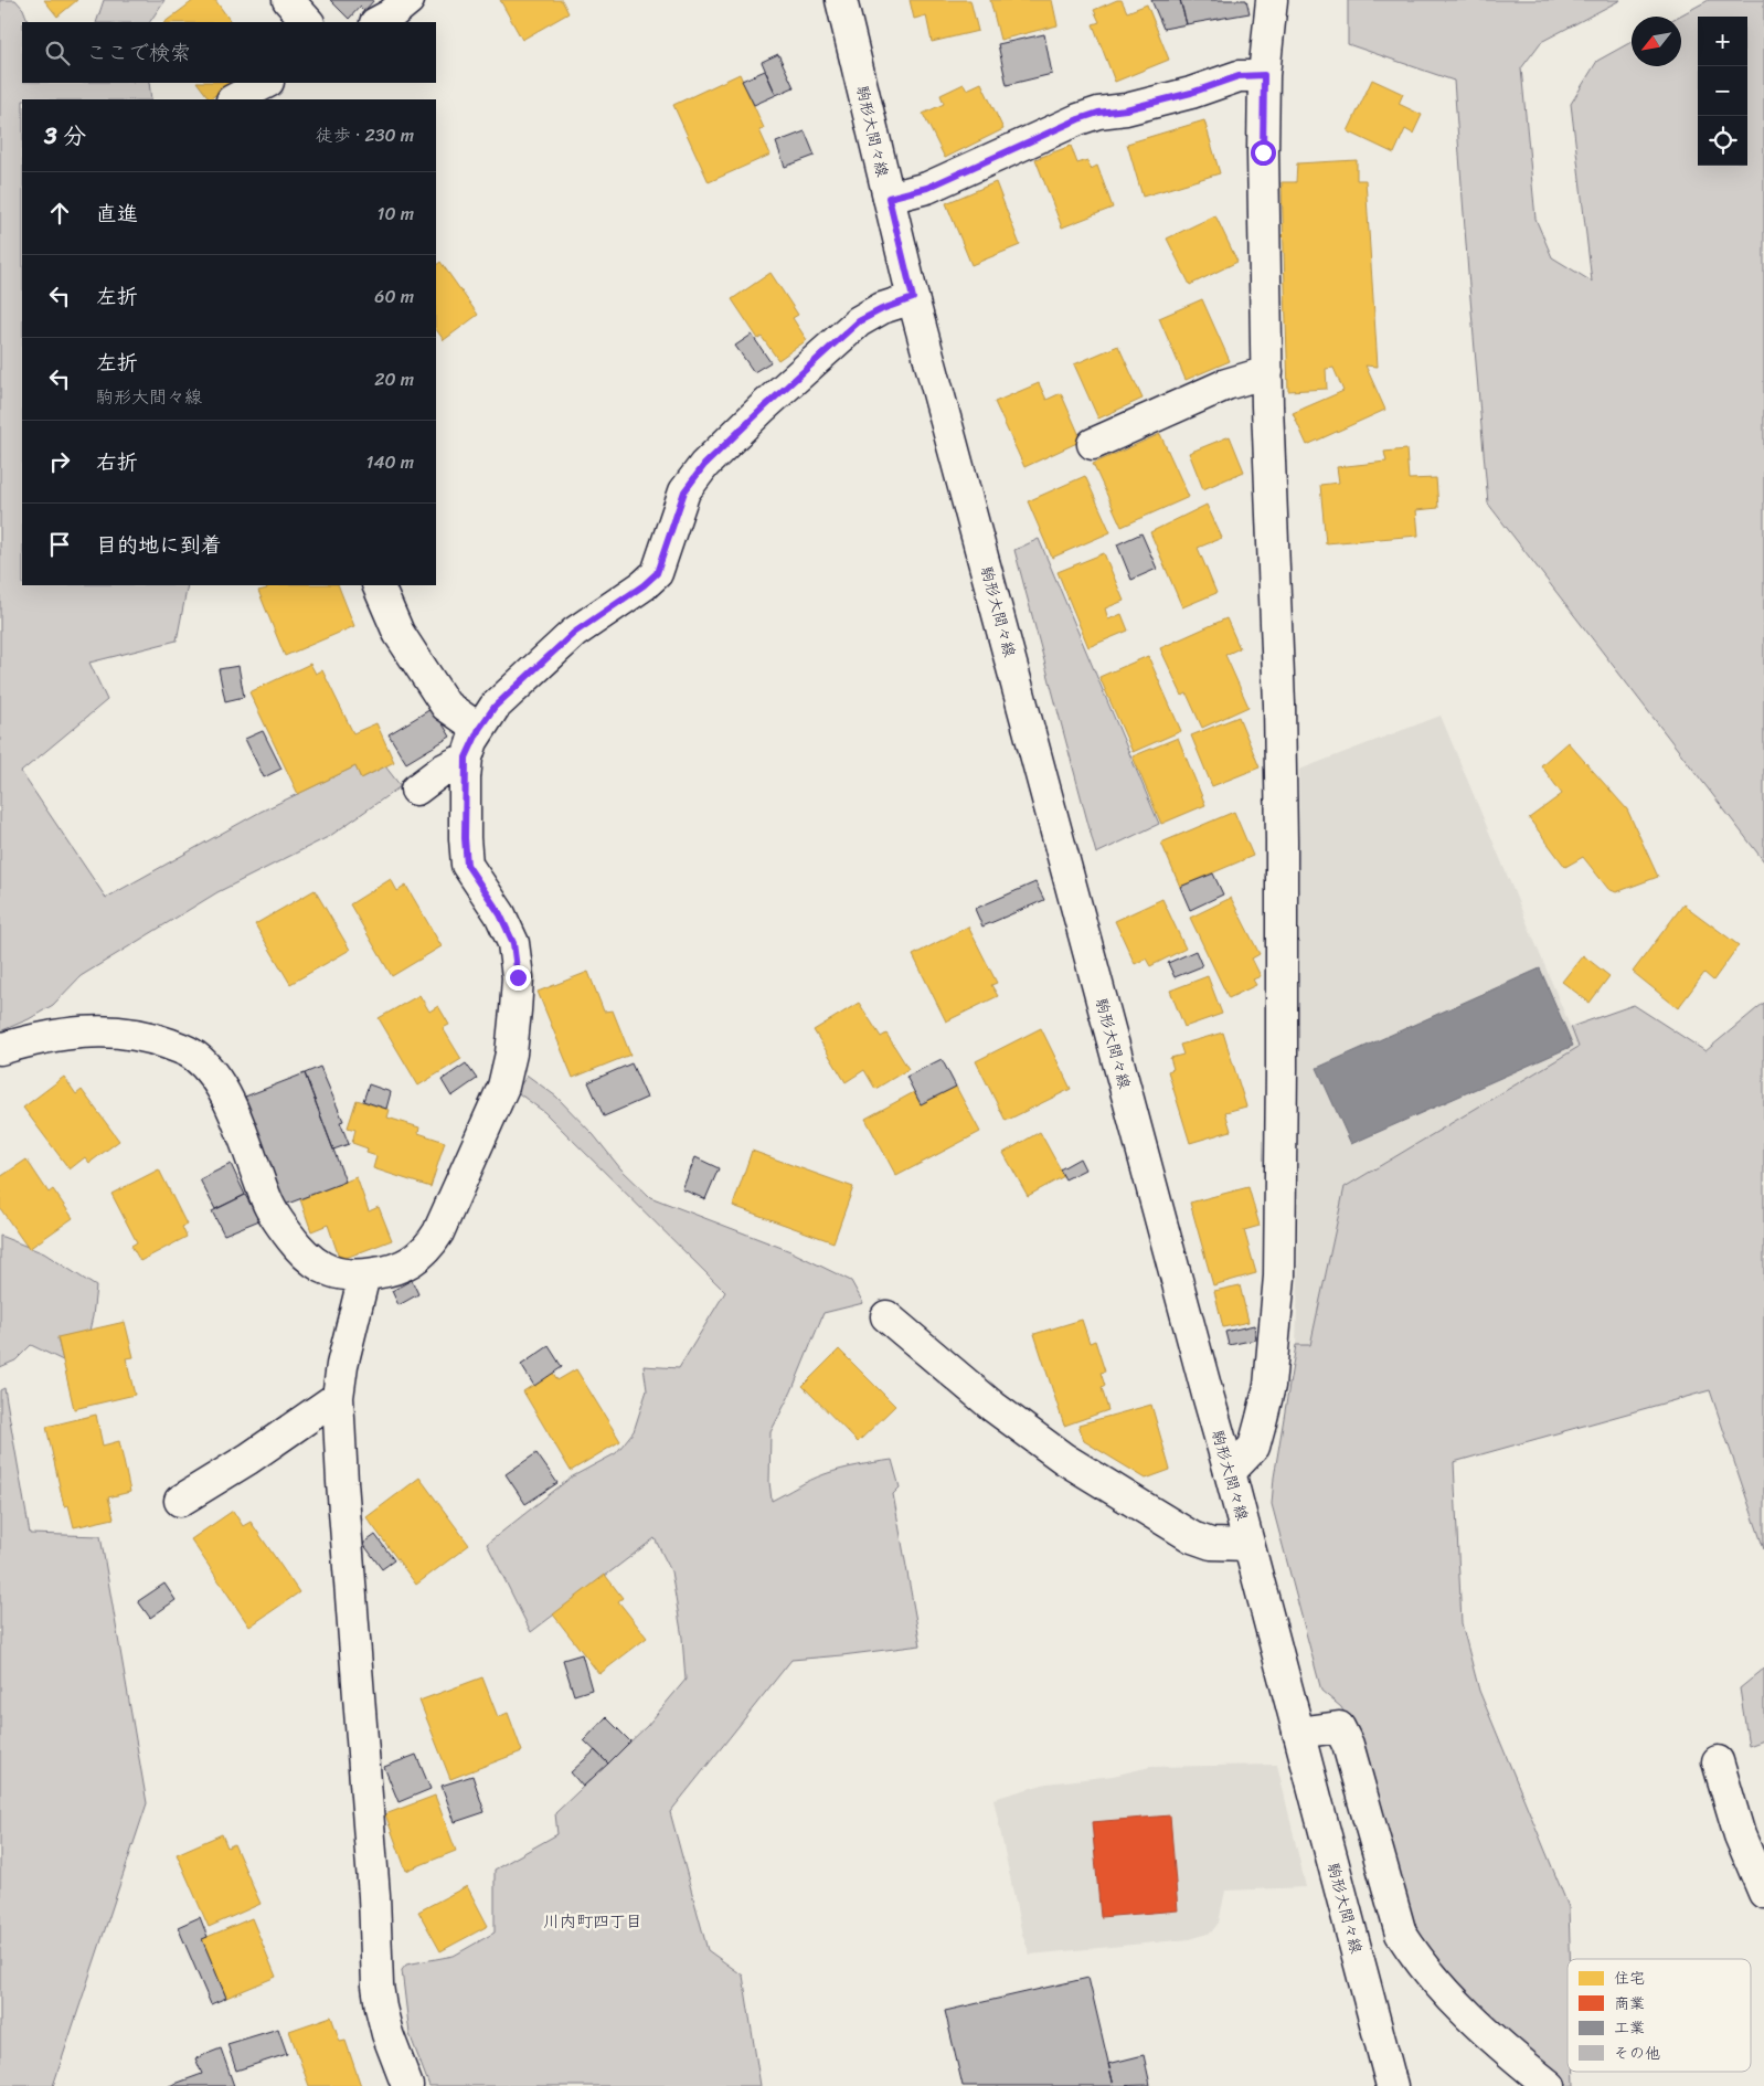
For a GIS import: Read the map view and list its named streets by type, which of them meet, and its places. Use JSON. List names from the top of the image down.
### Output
{
  "streets": {
    "street": ["駒形大間々線"]
  },
  "districts": ["川内町四丁目"],
  "legend": [
    "住宅",
    "商業",
    "工業",
    "その他"
  ],
  "north": "bottom left",
  "page": {
    "map_buttons": ["+", "−"],
    "search": "ここで検索",
    "heading": ["3 分", "徒歩 · 230 m"],
    "list": [
      ["直進", "10 m"],
      ["左折", "60 m"],
      ["左折", "駒形大間々線", "20 m"],
      ["右折", "140 m"],
      "目的地に到着"
    ]
  }
}
